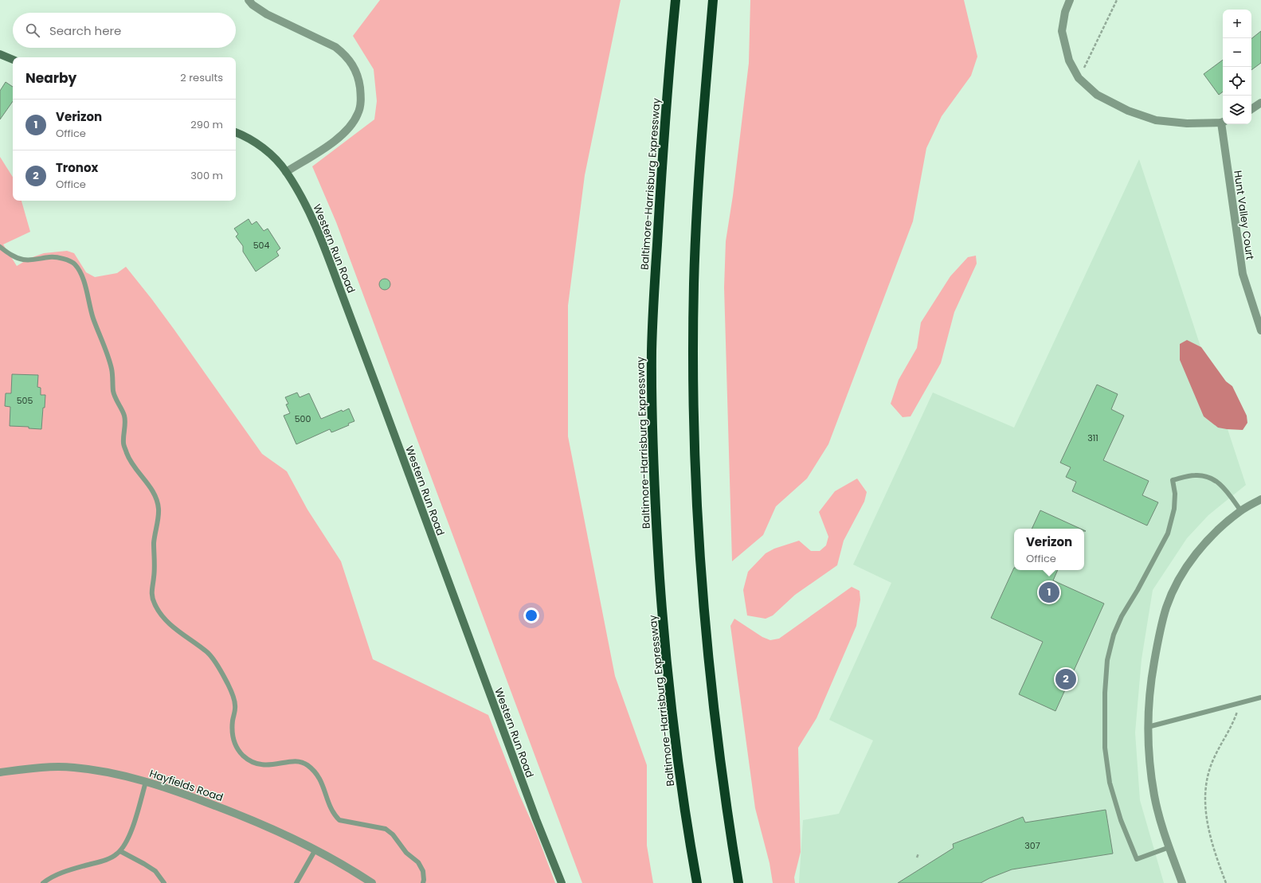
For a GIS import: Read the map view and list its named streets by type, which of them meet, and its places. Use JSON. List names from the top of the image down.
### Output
{
  "streets": {
    "highway": ["Baltimore-Harrisburg Expressway"],
    "street": ["Hunt Valley Court", "Western Run Road", "Hayfields Road"]
  },
  "house_numbers": [
    "504",
    "505",
    "500",
    "311",
    "307"
  ],
  "page": {
    "map_buttons": ["+", "−"],
    "search": "Search here",
    "heading": ["Nearby", "2 results"],
    "list": [
      {
        "mark": "1",
        "name": "Verizon",
        "note": "Office",
        "value": "290 m"
      },
      {
        "mark": "2",
        "name": "Tronox",
        "note": "Office",
        "value": "300 m"
      }
    ],
    "popup": ["Verizon", "Office"],
    "pins": ["1", "2"]
  }
}
